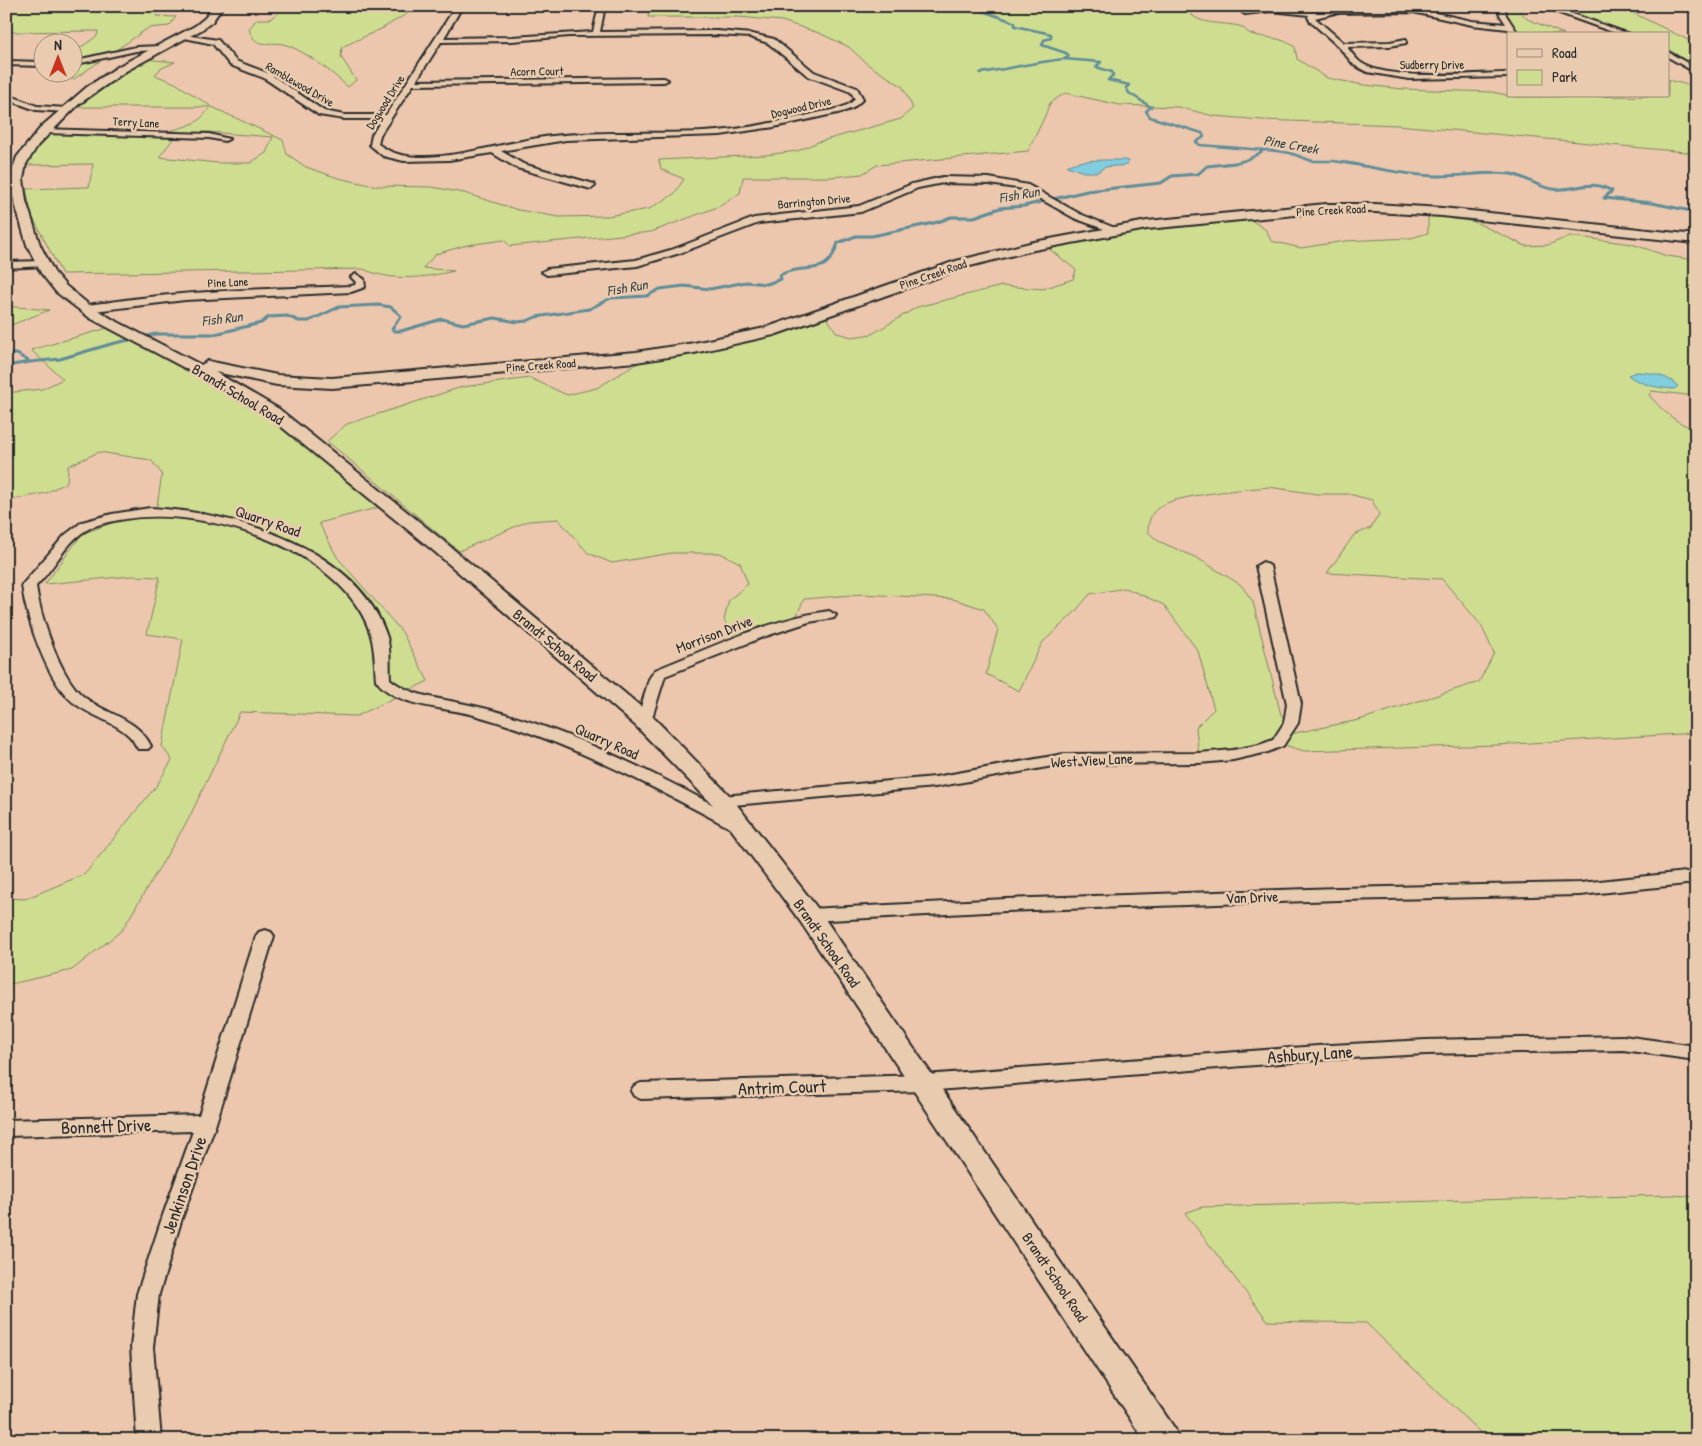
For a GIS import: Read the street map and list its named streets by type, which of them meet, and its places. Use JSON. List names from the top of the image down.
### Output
{
  "streets": {
    "street": [
      "Sudberry Drive",
      "Acorn Court",
      "Ramblewood Drive",
      "Dogwood Drive",
      "Terry Lane",
      "Barrington Drive",
      "Pine Creek Road",
      "Pine Lane",
      "Brandt School Road",
      "Quarry Road",
      "Morrison Drive",
      "West View Lane",
      "Van Drive",
      "Ashbury Lane",
      "Antrim Court",
      "Bonnett Drive",
      "Jenkinson Drive"
    ]
  },
  "crossings": [
    ["Acorn Court", "Dogwood Drive"],
    ["Ramblewood Drive", "Dogwood Drive"],
    ["Ramblewood Drive", "Brandt School Road"],
    ["Terry Lane", "Brandt School Road"],
    ["Barrington Drive", "Pine Creek Road"],
    ["Pine Creek Road", "Brandt School Road"],
    ["Pine Lane", "Brandt School Road"],
    ["Brandt School Road", "Quarry Road"],
    ["Brandt School Road", "Morrison Drive"],
    ["Brandt School Road", "West View Lane"],
    ["Brandt School Road", "Van Drive"],
    ["Brandt School Road", "Ashbury Lane"],
    ["Brandt School Road", "Antrim Court"],
    ["Ashbury Lane", "Antrim Court"],
    ["Bonnett Drive", "Jenkinson Drive"]
  ],
  "water": ["Pine Creek", "Fish Run"],
  "legend": ["Road", "Park"],
  "north": "top"
}
